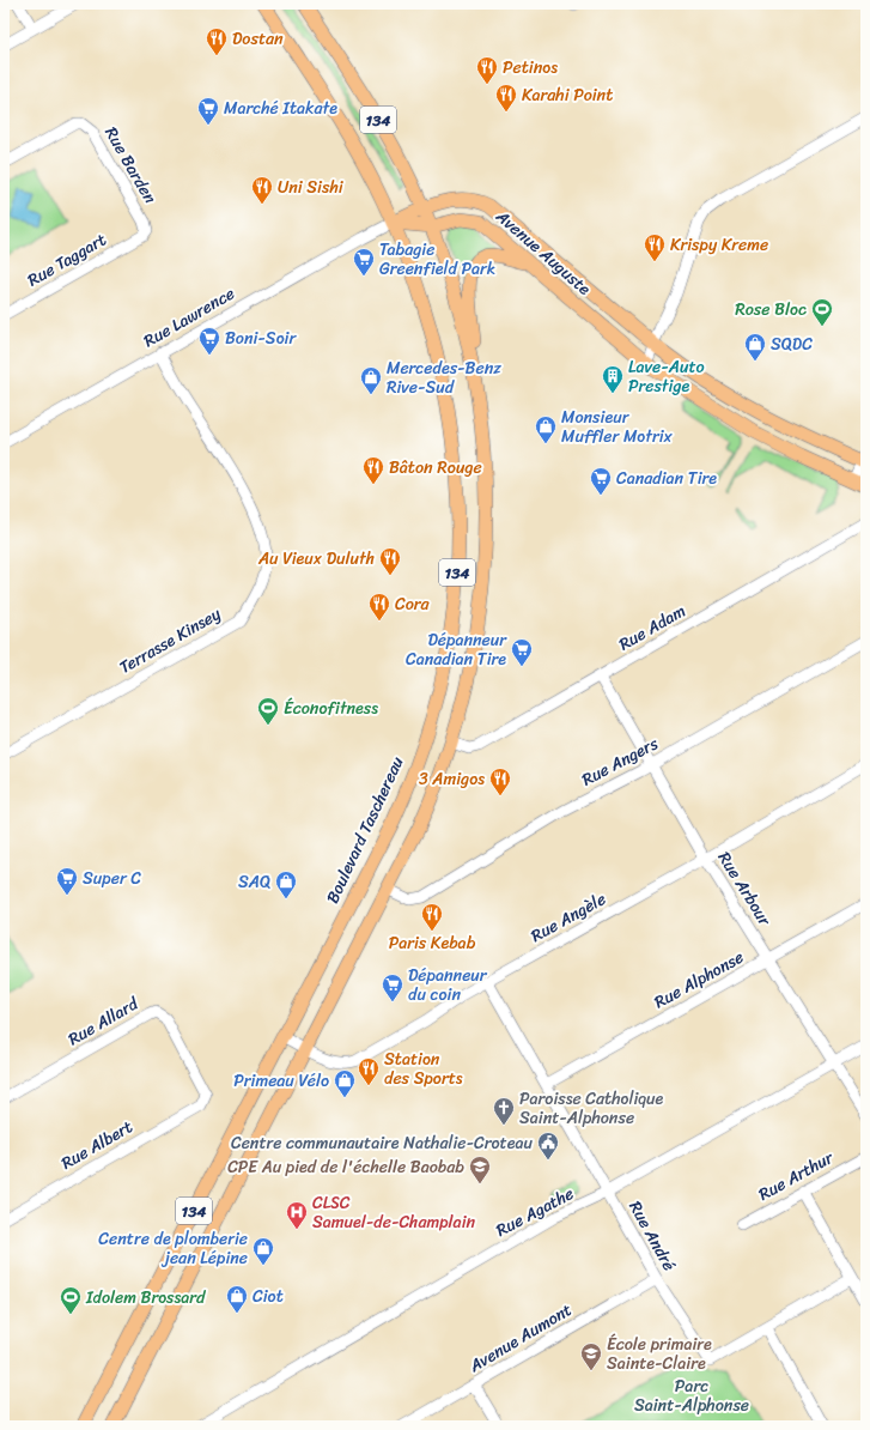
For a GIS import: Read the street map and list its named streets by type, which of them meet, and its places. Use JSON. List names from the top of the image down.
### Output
{
  "streets": {
    "main road": ["134", "Avenue Auguste", "Boulevard Taschereau"],
    "street": [
      "Rue Barden",
      "Rue Taggart",
      "Rue Lawrence",
      "Rue Adam",
      "Terrasse Kinsey",
      "Rue Angers",
      "Rue Arbour",
      "Rue Angèle",
      "Rue Alphonse",
      "Rue Allard",
      "Rue Albert",
      "Rue Arthur",
      "Rue Agathe",
      "Rue André",
      "Avenue Aumont"
    ]
  },
  "crossings": [
    ["134", "Avenue Auguste"],
    ["134", "Rue Adam"],
    ["134", "Rue Angers"],
    ["134", "Rue Angèle"],
    ["Rue Barden", "Rue Taggart"],
    ["Avenue Auguste", "Rue Lawrence"],
    ["Avenue Auguste", "Boulevard Taschereau"],
    ["Rue Lawrence", "Terrasse Kinsey"],
    ["Rue Lawrence", "Boulevard Taschereau"],
    ["Rue Adam", "Rue Arbour"],
    ["Rue Angers", "Rue Arbour"],
    ["Boulevard Taschereau", "Rue Angèle"],
    ["Rue Arbour", "Rue Angèle"],
    ["Rue Arbour", "Rue Alphonse"],
    ["Rue Arbour", "Rue Agathe"],
    ["Rue Angèle", "Rue André"],
    ["Rue Alphonse", "Rue André"],
    ["Rue Allard", "Rue Albert"],
    ["Rue Agathe", "Rue André"],
    ["Rue André", "Avenue Aumont"]
  ],
  "parks": ["Parc Saint-Alphonse"],
  "places": {
    "restaurant": [
      "Dostan",
      "Petinos",
      "Karahi Point",
      "Uni Sishi",
      "Krispy Kreme",
      "Bâton Rouge",
      "Au Vieux Duluth",
      "Cora",
      "3 Amigos",
      "Paris Kebab",
      "Station des Sports"
    ],
    "supermarket": [
      "Marché Itakate",
      "Tabagie Greenfield Park",
      "Boni-Soir",
      "Canadian Tire",
      "Dépanneur Canadian Tire",
      "Super C",
      "Dépanneur du coin"
    ],
    "sports": ["Rose Bloc", "Éconofitness", "Idolem Brossard"],
    "shop": [
      "SQDC",
      "Mercedes-Benz Rive-Sud",
      "Monsieur Muffler Motrix",
      "SAQ",
      "Primeau Vélo",
      "Centre de plomberie jean Lépine",
      "Ciot"
    ],
    "building": ["Lave-Auto Prestige"],
    "church": ["Paroisse Catholique Saint-Alphonse"],
    "public building": ["Centre communautaire Nathalie-Croteau"],
    "school or university": ["CPE Au pied de l'échelle Baobab", "École primaire Sainte-Claire"],
    "hospital": ["CLSC Samuel-de-Champlain"]
  }
}
